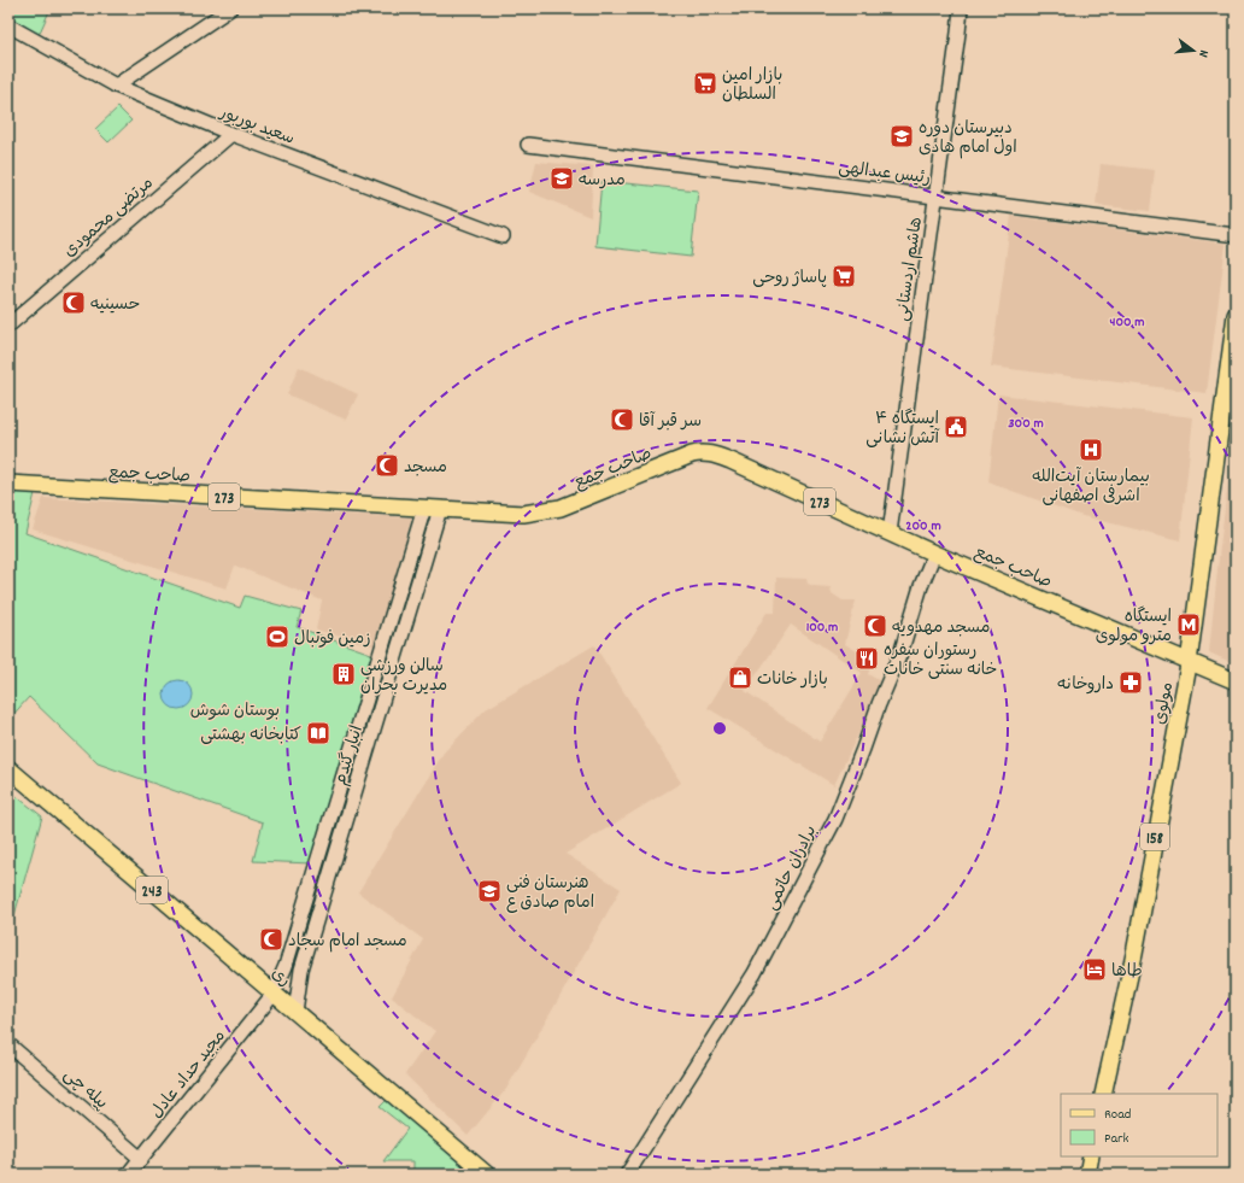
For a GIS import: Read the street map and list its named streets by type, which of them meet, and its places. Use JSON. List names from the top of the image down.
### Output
{
  "streets": {
    "main road": [
      "صاحب جمع",
      "273",
      "مولوی",
      "158",
      "243",
      "ری"
    ],
    "street": [
      "سعید بوربور",
      "رئیس عبدالهی",
      "مرتضی محمودی",
      "هاشم اردستانی",
      "انبار گندم",
      "برادران حاتمی",
      "مجید حداد عادل",
      "پیله چی"
    ]
  },
  "crossings": [
    ["سعید بوربور", "مرتضی محمودی"],
    ["رئیس عبدالهی", "هاشم اردستانی"],
    ["هاشم اردستانی", "صاحب جمع"],
    ["صاحب جمع", "مولوی"],
    ["صاحب جمع", "انبار گندم"],
    ["صاحب جمع", "برادران حاتمی"],
    ["انبار گندم", "ری"],
    ["انبار گندم", "مجید حداد عادل"],
    ["ری", "مجید حداد عادل"],
    ["مجید حداد عادل", "پیله چی"]
  ],
  "parks": ["بوستان شوش"],
  "places": {
    "supermarket": ["بازار امین السلطان", "پاساژ روحی"],
    "school or university": ["دبیرستان دوره اول امام هادی", "مدرسه", "هنرستان فنی امام صادق ع"],
    "mosque": [
      "حسینیه",
      "سر قبر آقا",
      "مسجد",
      "مسجد مهدویه",
      "مسجد امام سجاد"
    ],
    "public building": ["ایستگاه ۴ آتش نشانی"],
    "hospital": ["بیمارستان آیت‌الله اشرفی اصفهانی"],
    "metro station": ["ایستگاه مترو مولوی"],
    "sports": ["زمین فوتبال"],
    "restaurant": ["رستوران سفره خانه سنتی خانات"],
    "building": ["سالن ورزشی مدیرت بحران"],
    "shop": ["بازار خانات"],
    "pharmacy": ["داروخانه"],
    "library": ["کتابخانه بهشتی"],
    "hotel": ["طاها"]
  },
  "legend": ["Road", "Park"],
  "north": "right",
  "rings": [
    "400 m",
    "300 m",
    "200 m",
    "100 m"
  ]
}
